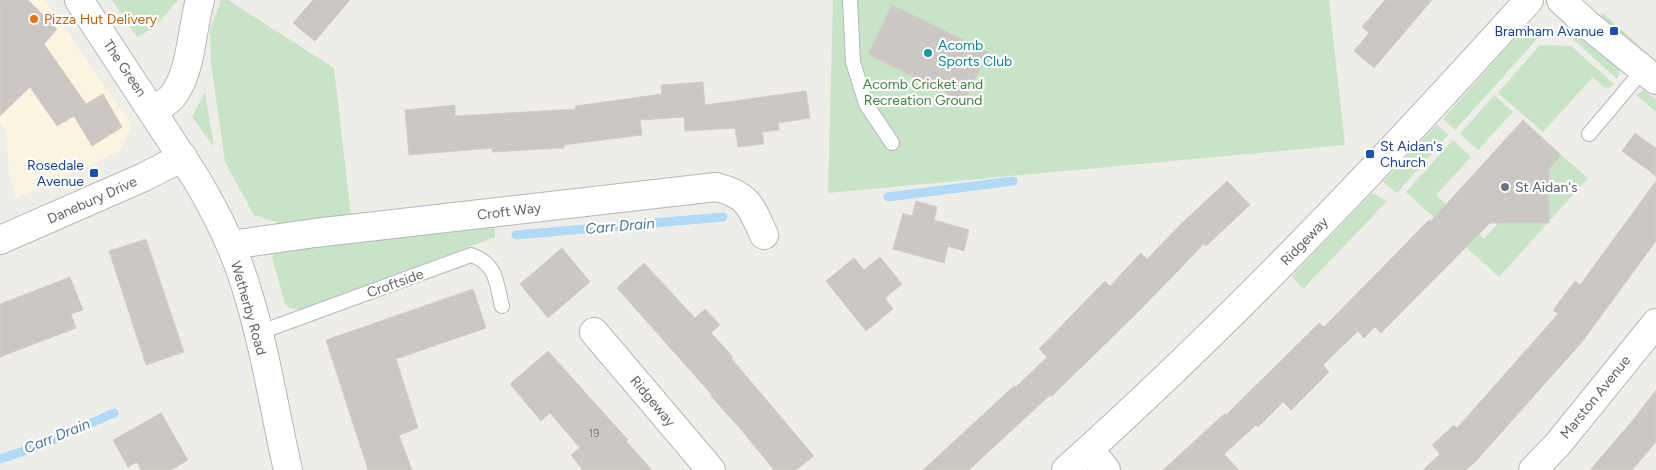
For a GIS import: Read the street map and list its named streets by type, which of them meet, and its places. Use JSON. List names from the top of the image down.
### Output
{
  "streets": {
    "street": [
      "The Green",
      "Danebury Drive",
      "Croft Way",
      "Ridgeway",
      "Wetherby Road",
      "Marston Avenue"
    ],
    "lane": ["Croftside"]
  },
  "crossings": [
    ["The Green", "Danebury Drive"],
    ["The Green", "Wetherby Road"],
    ["Danebury Drive", "Wetherby Road"],
    ["Croft Way", "Wetherby Road"],
    ["Croftside", "Wetherby Road"]
  ],
  "water": ["Carr Drain"],
  "parks": ["Acomb Cricket and Recreation Ground"],
  "places": {
    "other": ["Pizza Hut Delivery", "Acomb Sports Club", "St Aidan's"],
    "transit": ["Bramham Avanue", "St Aidan's Church", "Rosedale Avenue"]
  },
  "house_numbers": ["19"]
}
